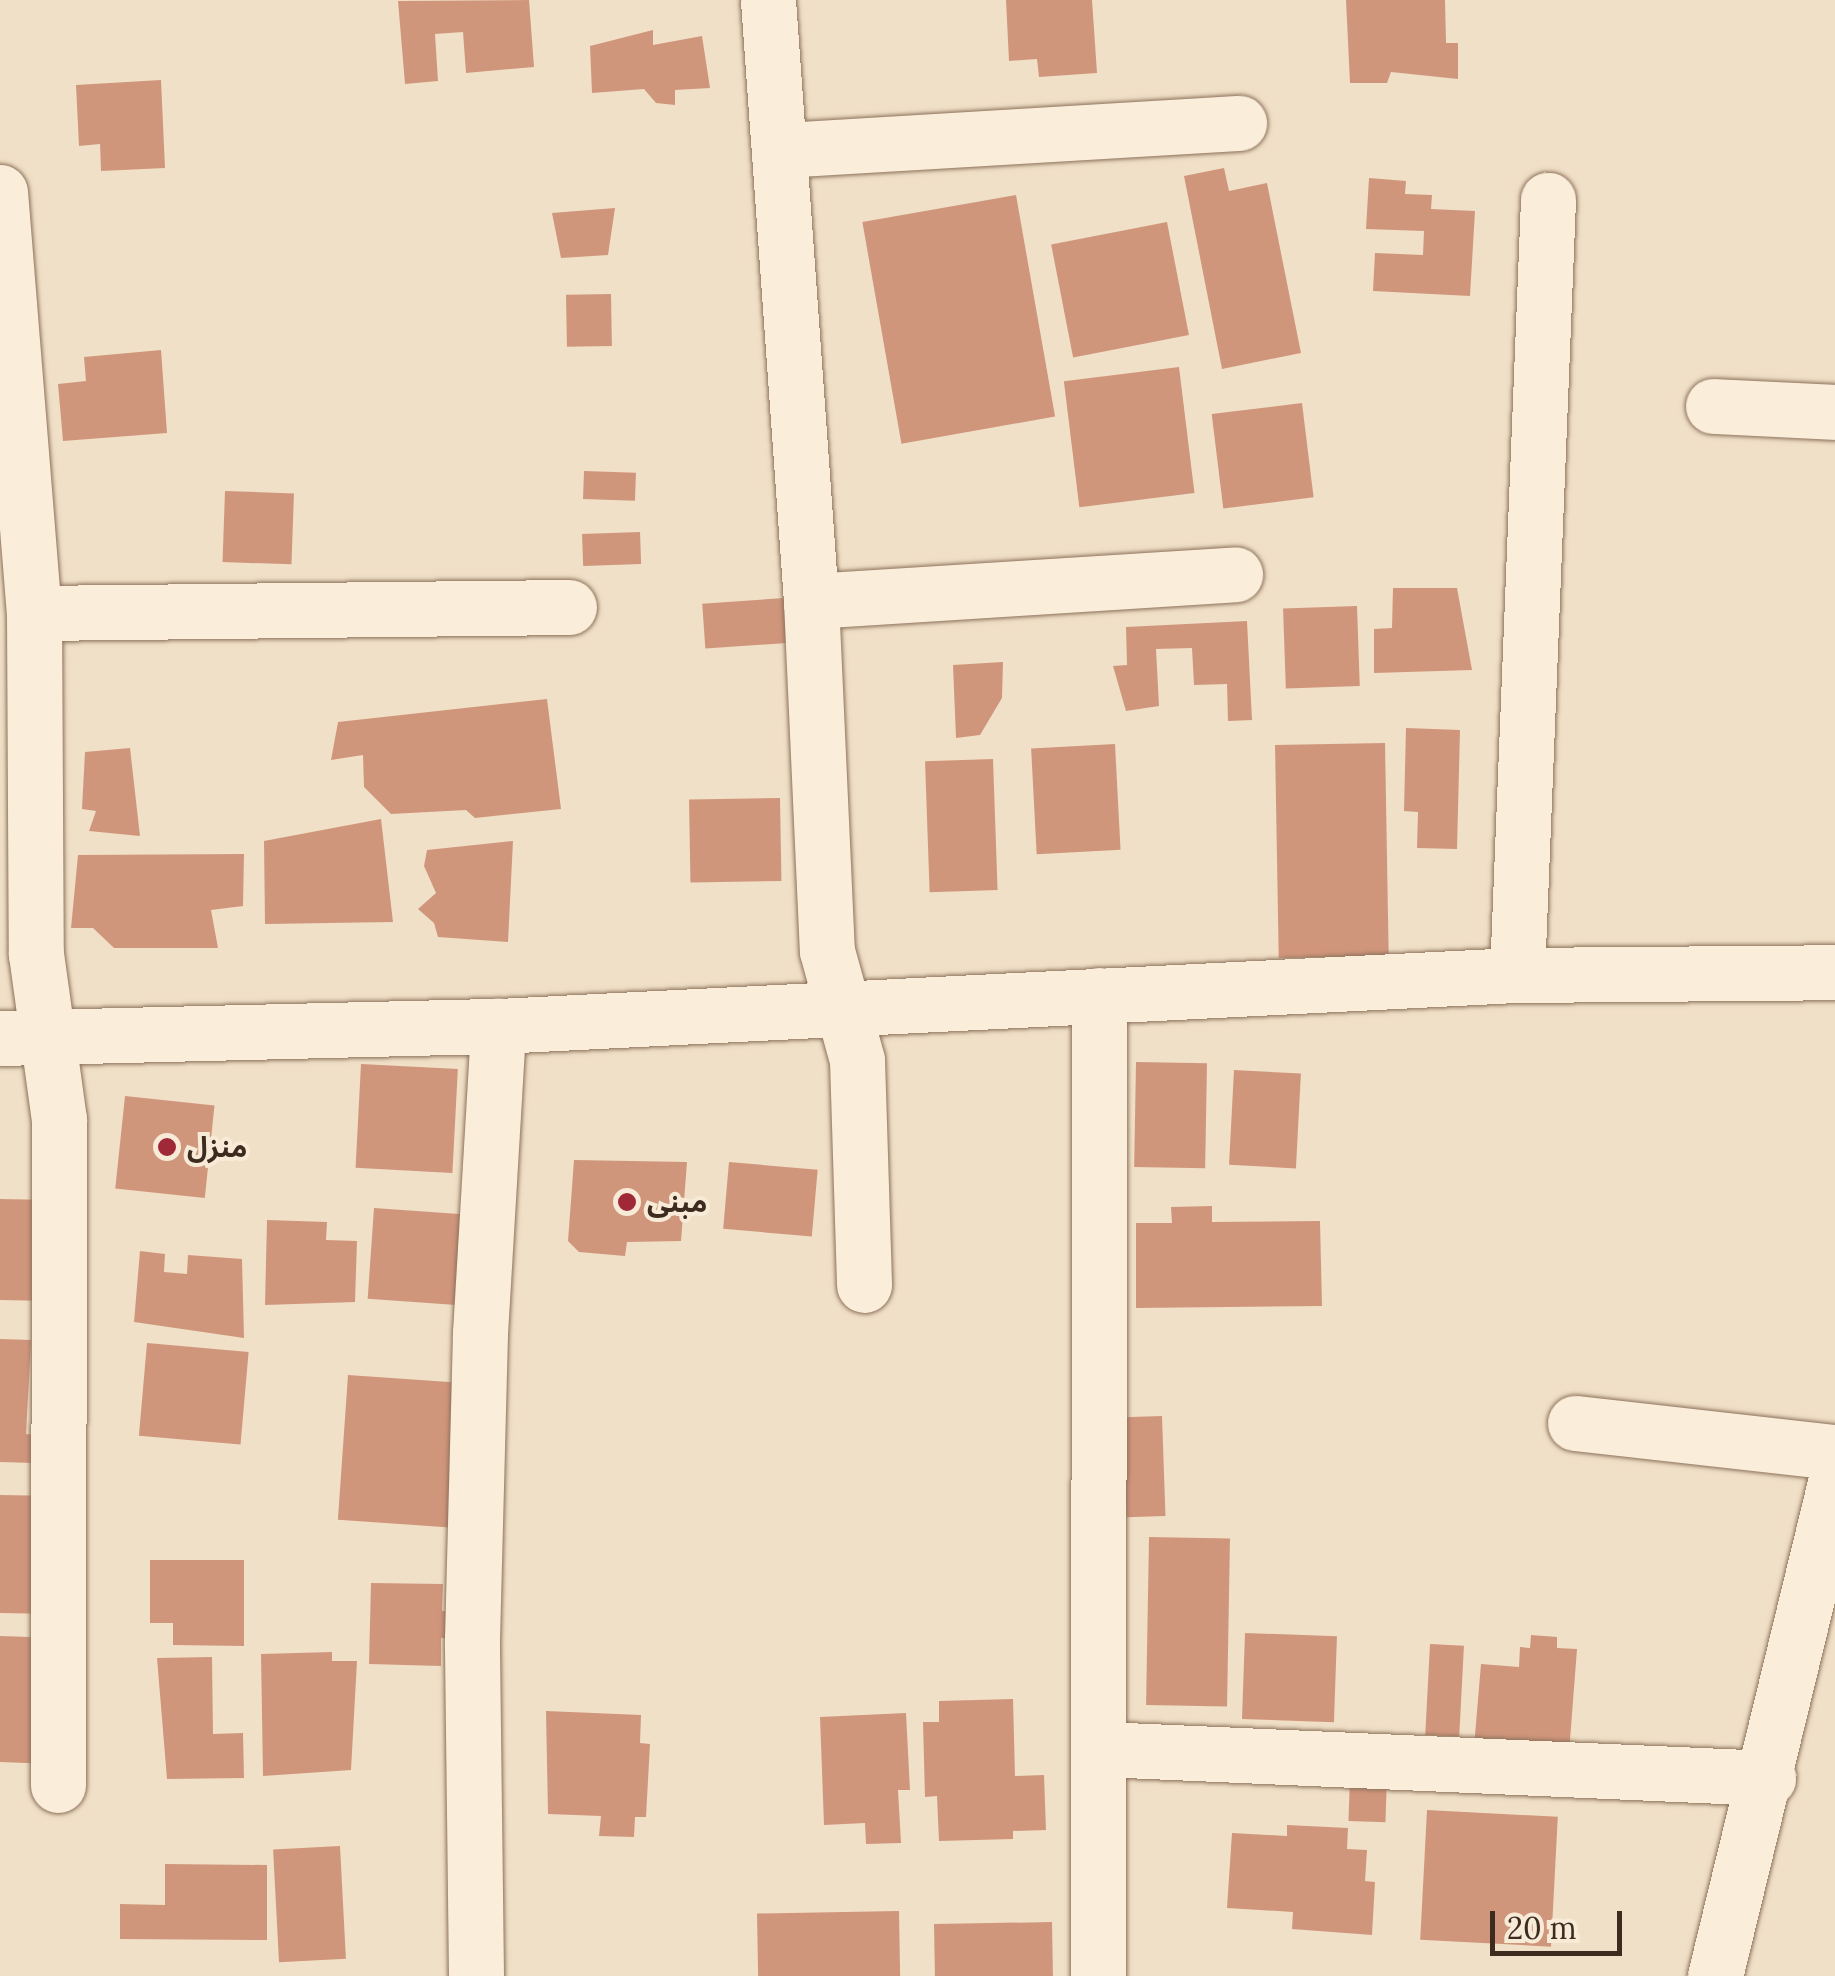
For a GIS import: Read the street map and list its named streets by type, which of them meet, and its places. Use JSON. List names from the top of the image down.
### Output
{
  "places": ["منزل", "مبنى"],
  "scale_bar": "20 m"
}
